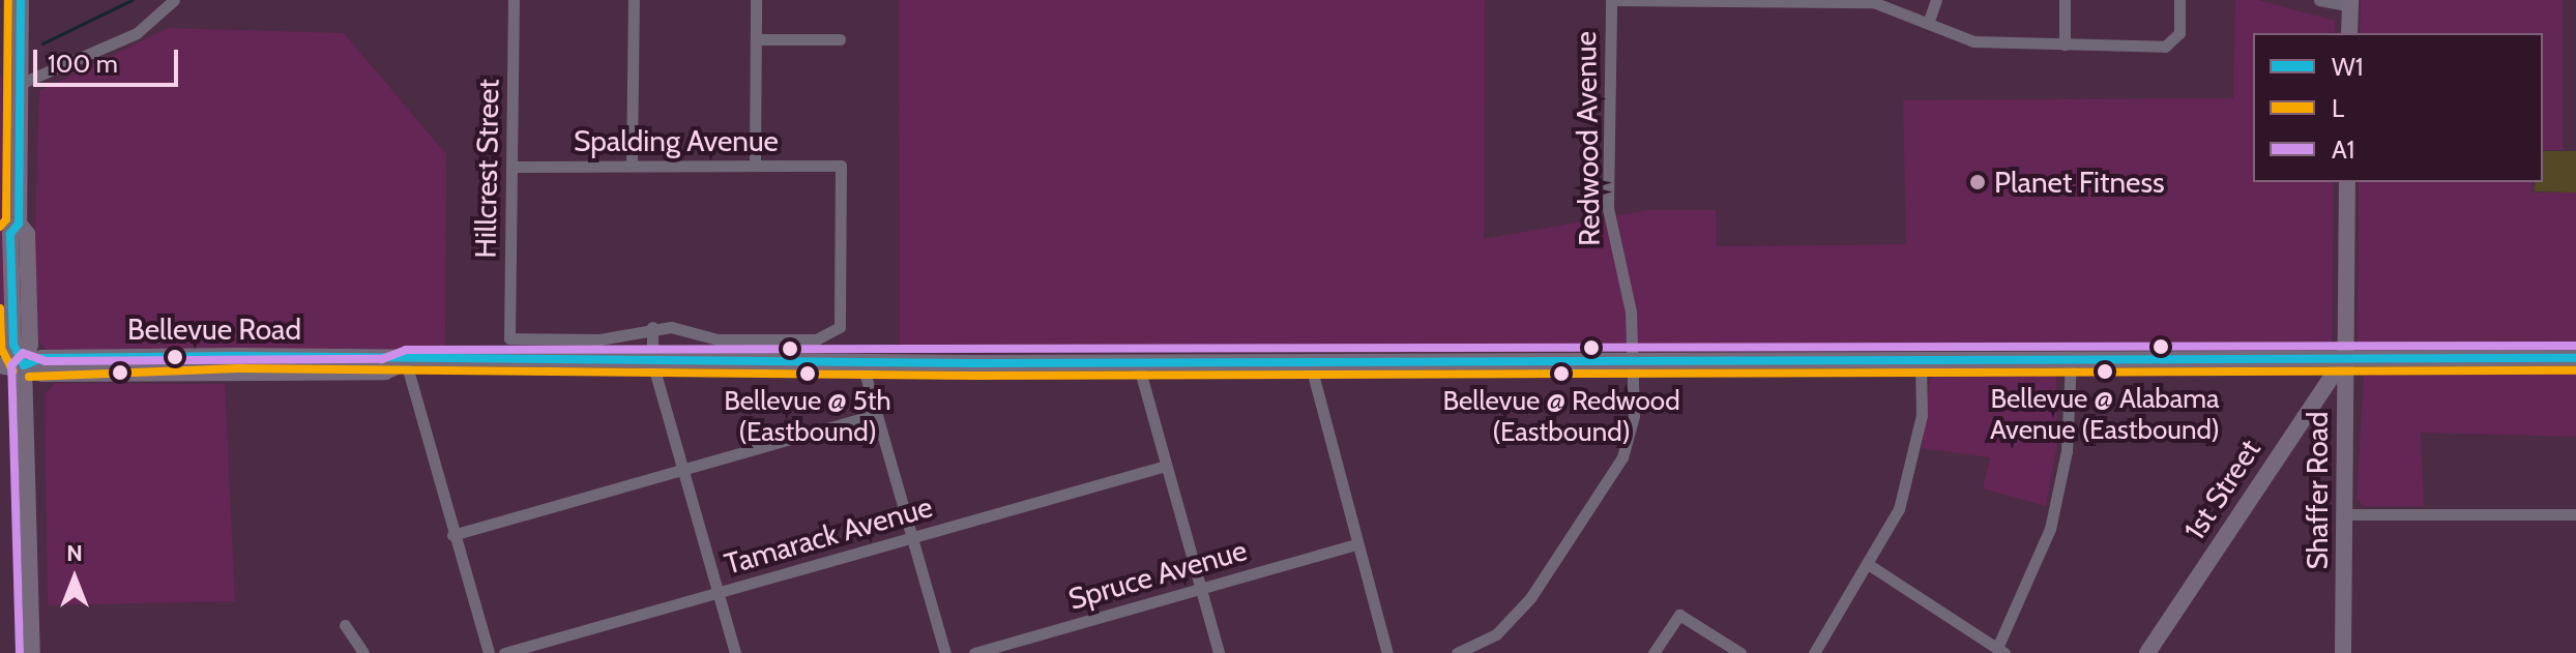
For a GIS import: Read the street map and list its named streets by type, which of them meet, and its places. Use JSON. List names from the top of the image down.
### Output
{
  "streets": {
    "main road": ["Bellevue Road", "1st Street", "Shaffer Road"],
    "street": [
      "Redwood Avenue",
      "Spalding Avenue",
      "Hillcrest Street",
      "Tamarack Avenue",
      "Spruce Avenue"
    ]
  },
  "crossings": [
    ["Redwood Avenue", "Bellevue Road"],
    ["Spalding Avenue", "Hillcrest Street"],
    ["Bellevue Road", "1st Street"],
    ["Bellevue Road", "Shaffer Road"],
    ["1st Street", "Shaffer Road"]
  ],
  "places": [
    "Planet Fitness",
    "Bellevue @ Alabama Avenue (Eastbound)",
    "Bellevue @ 5th (Eastbound)",
    "Bellevue @ Redwood (Eastbound)"
  ],
  "lines": ["transit line W1", "transit line L", "transit line A1"],
  "legend": ["W1", "L", "A1"],
  "scale_bar": "100 m",
  "north": "top"
}
